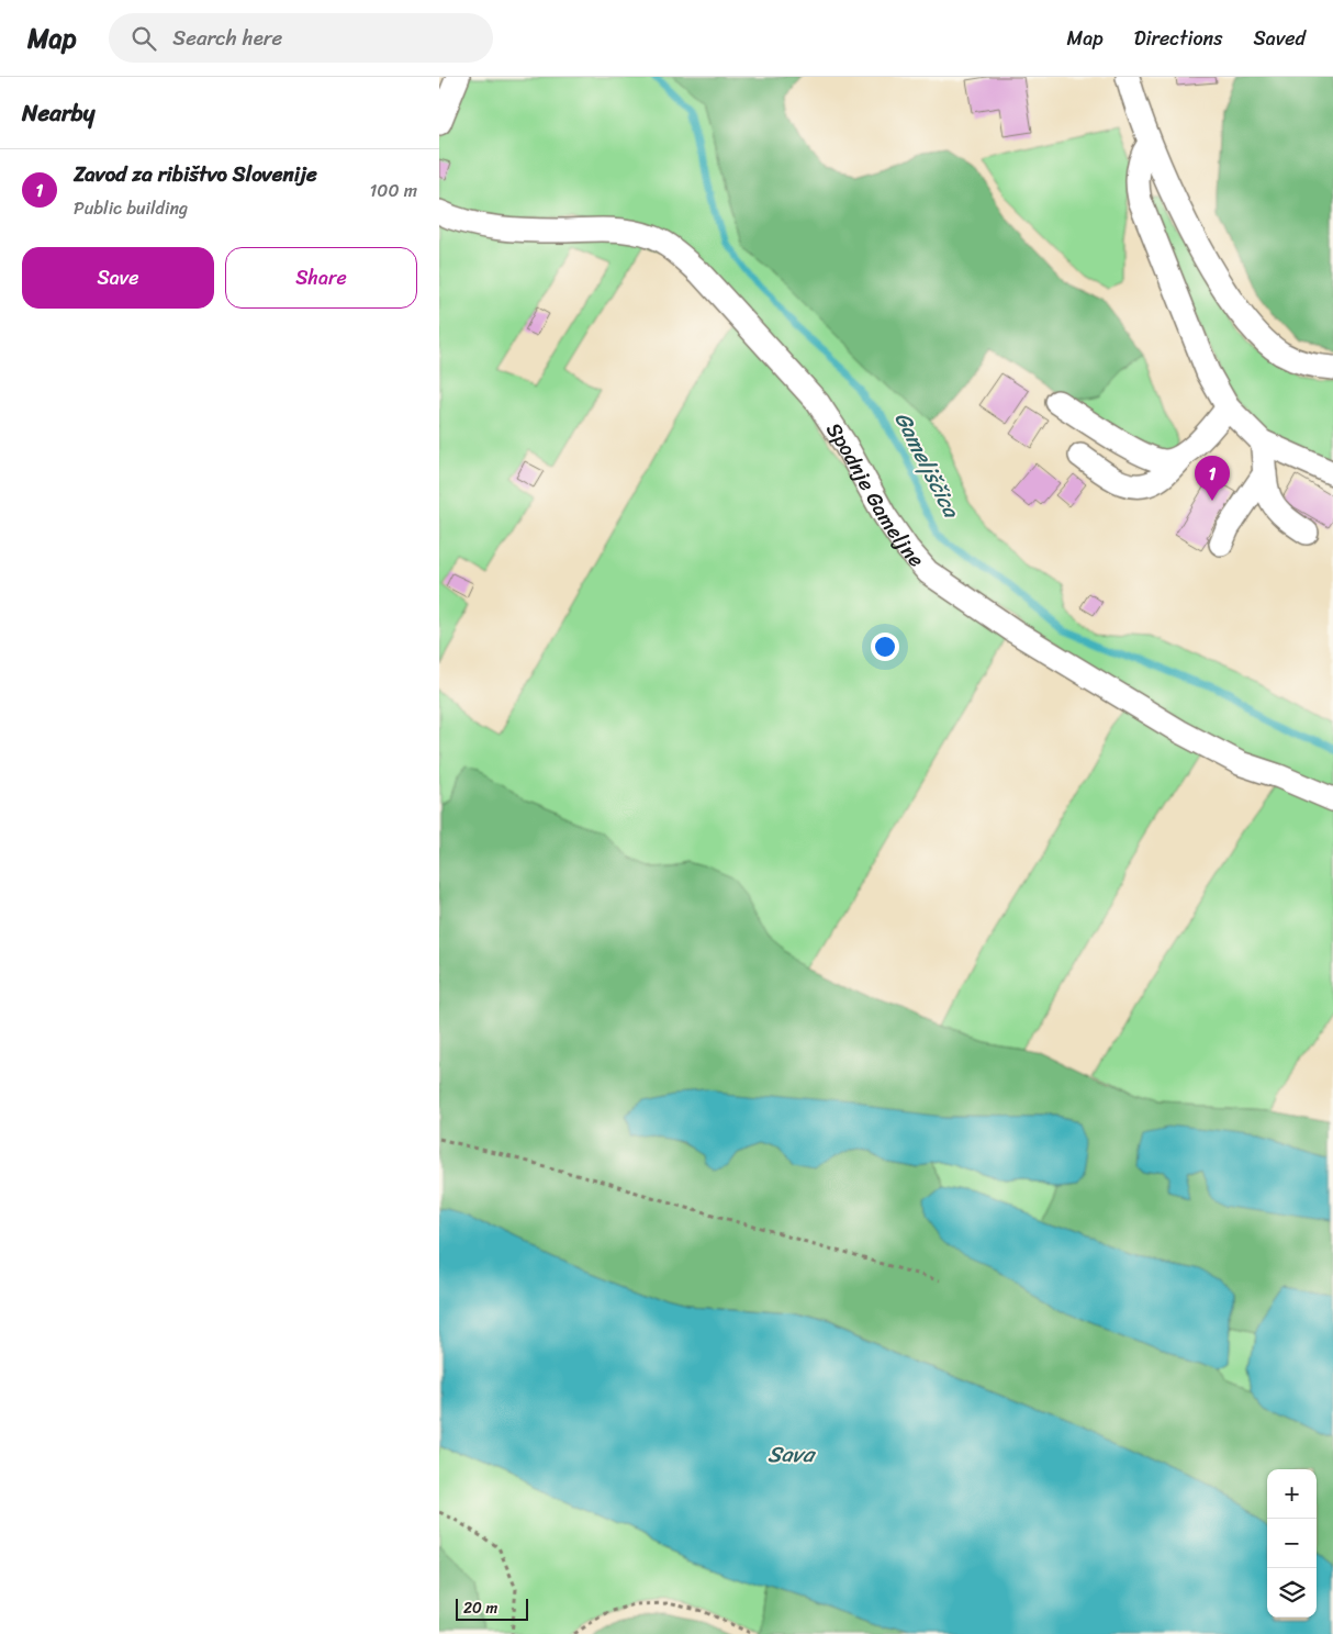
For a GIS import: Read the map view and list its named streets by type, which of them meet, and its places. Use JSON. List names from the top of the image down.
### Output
{
  "streets": {
    "street": ["Spodnje Gameljne"]
  },
  "water": ["Gameljščica", "Sava"],
  "scale_bar": "20 m",
  "page": {
    "header": "Map",
    "search": "Search here",
    "nav": ["Map", "Directions", "Saved"],
    "heading": "Nearby",
    "list": [
      {
        "mark": "1",
        "name": "Zavod za ribištvo Slovenije",
        "note": "Public building",
        "value": "100 m"
      }
    ],
    "buttons": ["Save", "Share"],
    "pins": "1",
    "map_buttons": ["+", "−"],
    "scale": "20 m"
  }
}
